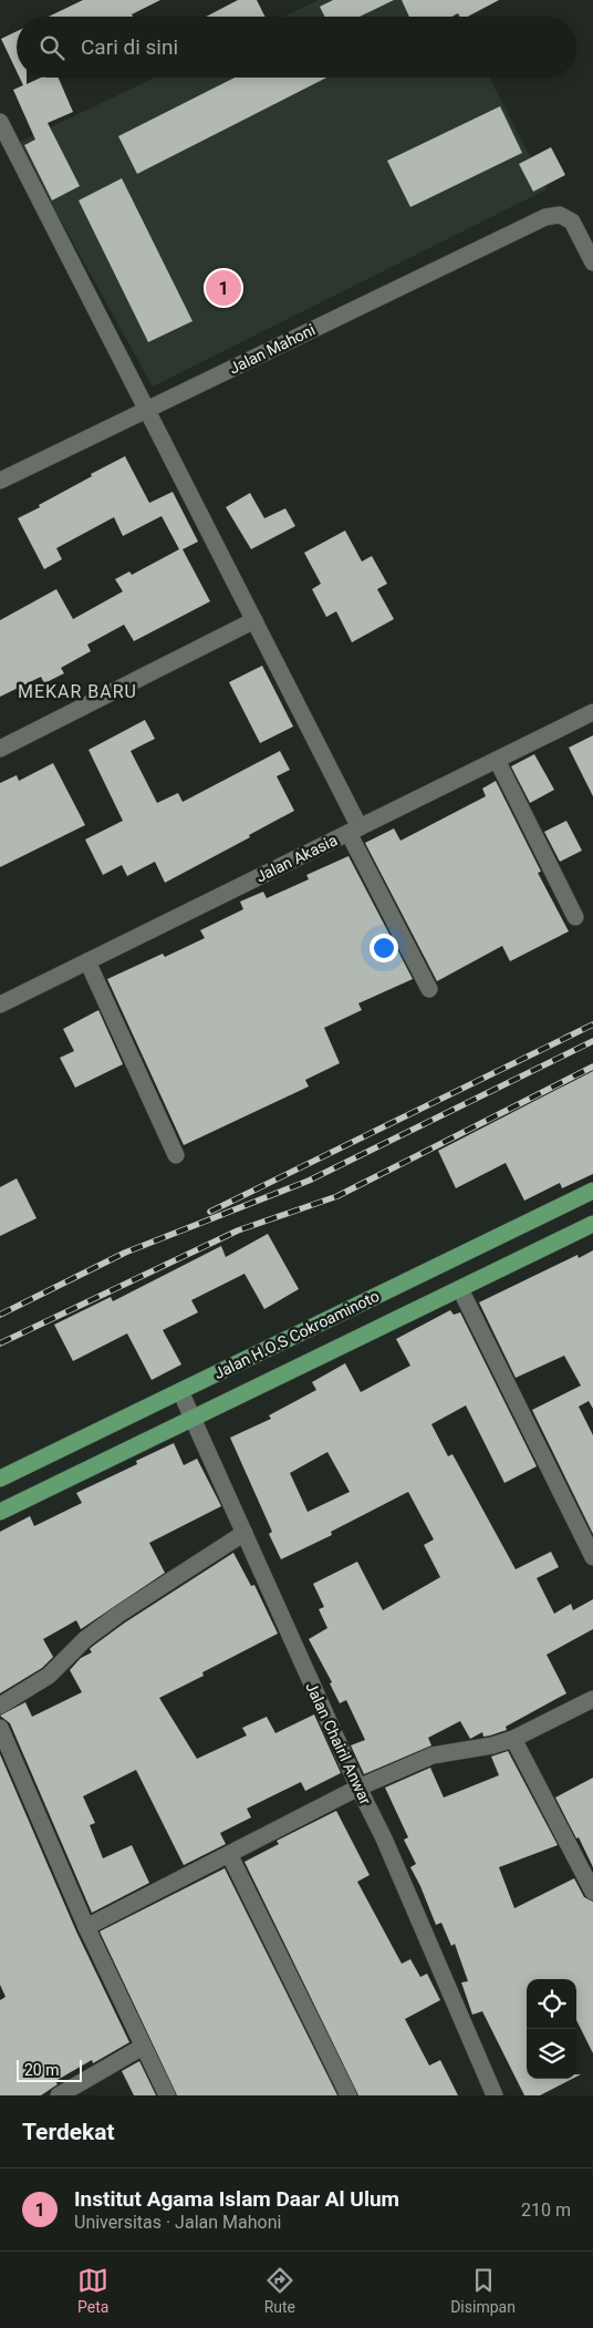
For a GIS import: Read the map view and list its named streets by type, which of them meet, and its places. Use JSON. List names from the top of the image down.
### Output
{
  "streets": {
    "main road": ["Jalan H.O.S Cokroaminoto"],
    "street": ["Jalan Mahoni", "Jalan Akasia", "Jalan Chairil Anwar"]
  },
  "crossings": [
    ["Jalan H.O.S Cokroaminoto", "Jalan Chairil Anwar"]
  ],
  "districts": ["MEKAR BARU"],
  "scale_bar": "20 m",
  "page": {
    "search": "Cari di sini",
    "pins": "1",
    "scale": "20 m",
    "heading": "Terdekat",
    "list": [
      {
        "mark": "1",
        "name": "Institut Agama Islam Daar Al Ulum",
        "note": "Universitas · Jalan Mahoni",
        "value": "210 m"
      }
    ],
    "nav": ["Peta", "Rute", "Disimpan"]
  }
}
